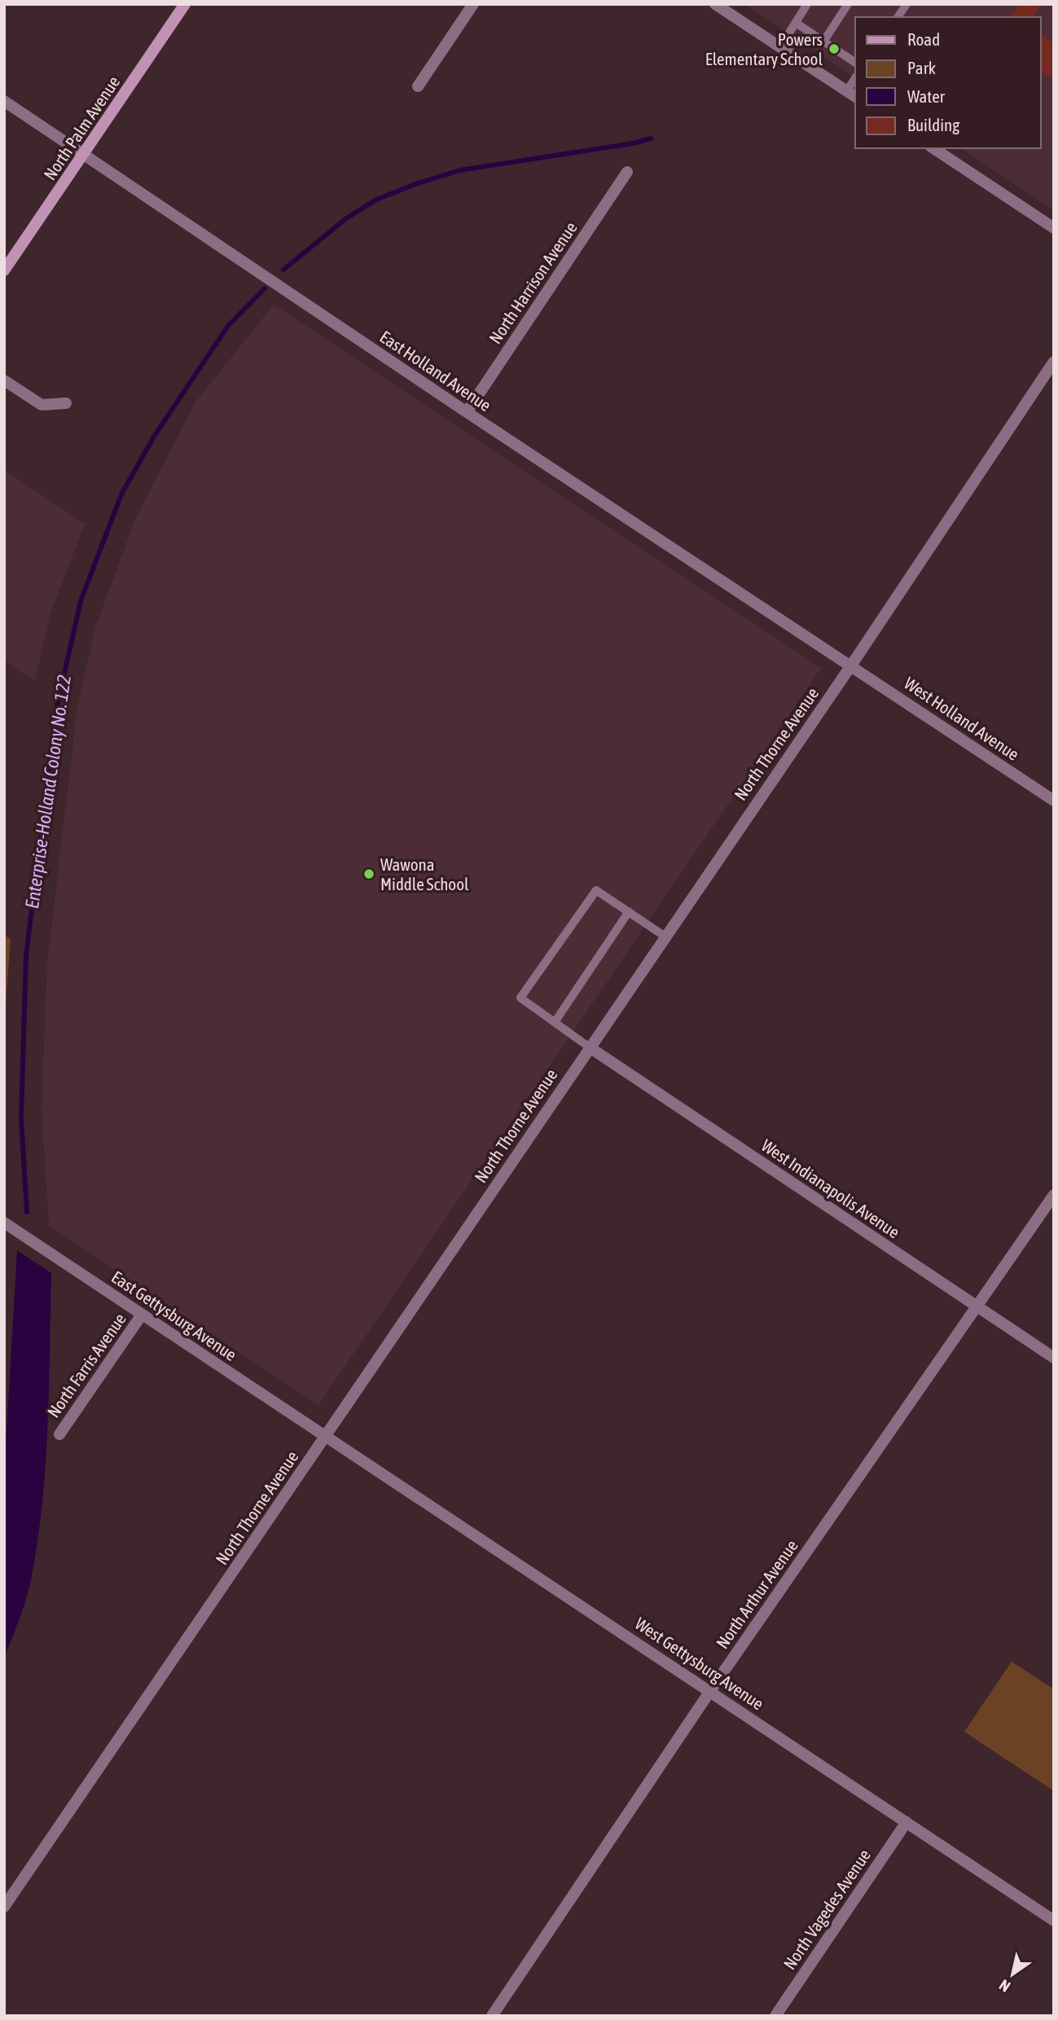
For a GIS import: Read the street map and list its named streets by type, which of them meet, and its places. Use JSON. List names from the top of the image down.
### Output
{
  "streets": {
    "main road": ["North Palm Avenue"],
    "street": [
      "North Harrison Avenue",
      "East Holland Avenue",
      "West Holland Avenue",
      "North Thorne Avenue",
      "West Indianapolis Avenue",
      "East Gettysburg Avenue",
      "North Farris Avenue",
      "North Arthur Avenue",
      "West Gettysburg Avenue",
      "North Vagedes Avenue"
    ]
  },
  "crossings": [
    ["North Palm Avenue", "East Holland Avenue"],
    ["North Harrison Avenue", "East Holland Avenue"],
    ["East Holland Avenue", "West Holland Avenue"],
    ["East Holland Avenue", "North Thorne Avenue"],
    ["West Holland Avenue", "North Thorne Avenue"],
    ["North Thorne Avenue", "West Indianapolis Avenue"],
    ["North Thorne Avenue", "East Gettysburg Avenue"],
    ["North Thorne Avenue", "West Gettysburg Avenue"],
    ["West Indianapolis Avenue", "North Arthur Avenue"],
    ["East Gettysburg Avenue", "North Farris Avenue"],
    ["East Gettysburg Avenue", "West Gettysburg Avenue"],
    ["North Arthur Avenue", "West Gettysburg Avenue"],
    ["West Gettysburg Avenue", "North Vagedes Avenue"]
  ],
  "water": ["Enterprise-Holland Colony No. 122"],
  "places": ["Powers Elementary School", "Wawona Middle School"],
  "legend": [
    "Road",
    "Park",
    "Water",
    "Building"
  ],
  "north": "bottom left"
}
